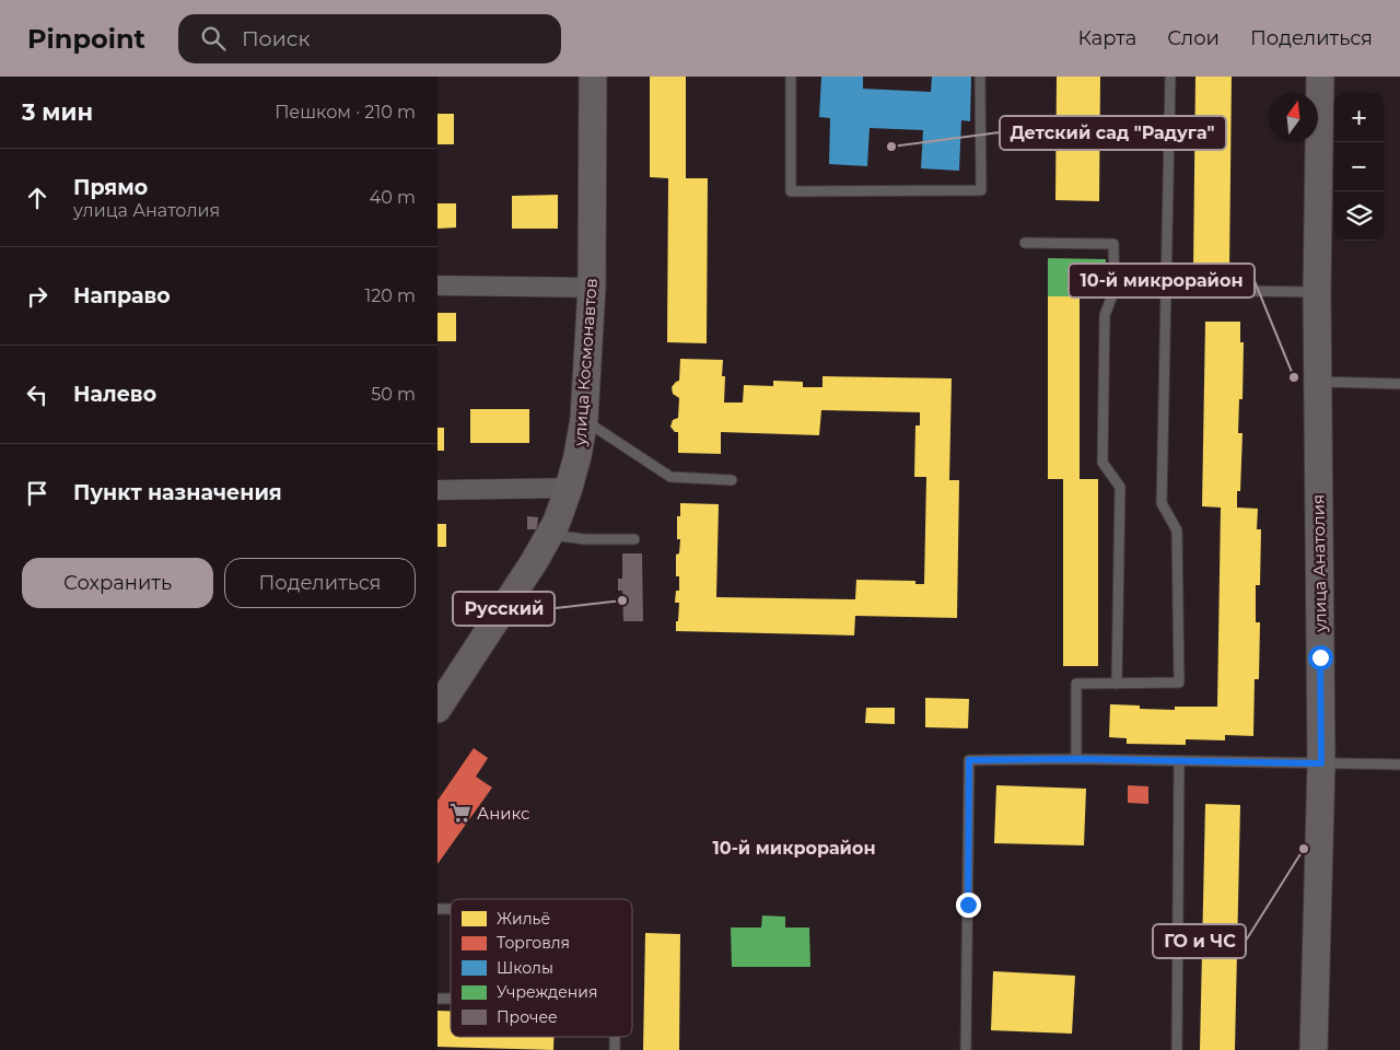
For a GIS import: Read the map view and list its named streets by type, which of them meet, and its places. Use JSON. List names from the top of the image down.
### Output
{
  "streets": {
    "street": ["улица Космонавтов", "улица Анатолия"]
  },
  "districts": ["10-й микрорайон"],
  "places": {
    "other": [
      "Детский сад \"Радуга\"",
      "10-й микрорайон",
      "Русский",
      "ГО и ЧС"
    ],
    "supermarket": ["Аникс"]
  },
  "legend": [
    "Жильё",
    "Торговля",
    "Школы",
    "Учреждения",
    "Прочее"
  ],
  "north": "top",
  "page": {
    "header": "Pinpoint",
    "search": "Поиск",
    "nav": ["Карта", "Слои", "Поделиться"],
    "heading": ["3 мин", "Пешком · 210 m"],
    "map_buttons": ["+", "−"],
    "list": [
      ["Прямо", "улица Анатолия", "40 m"],
      ["Направо", "120 m"],
      ["Налево", "50 m"],
      "Пункт назначения"
    ],
    "buttons": ["Сохранить", "Поделиться"]
  }
}
